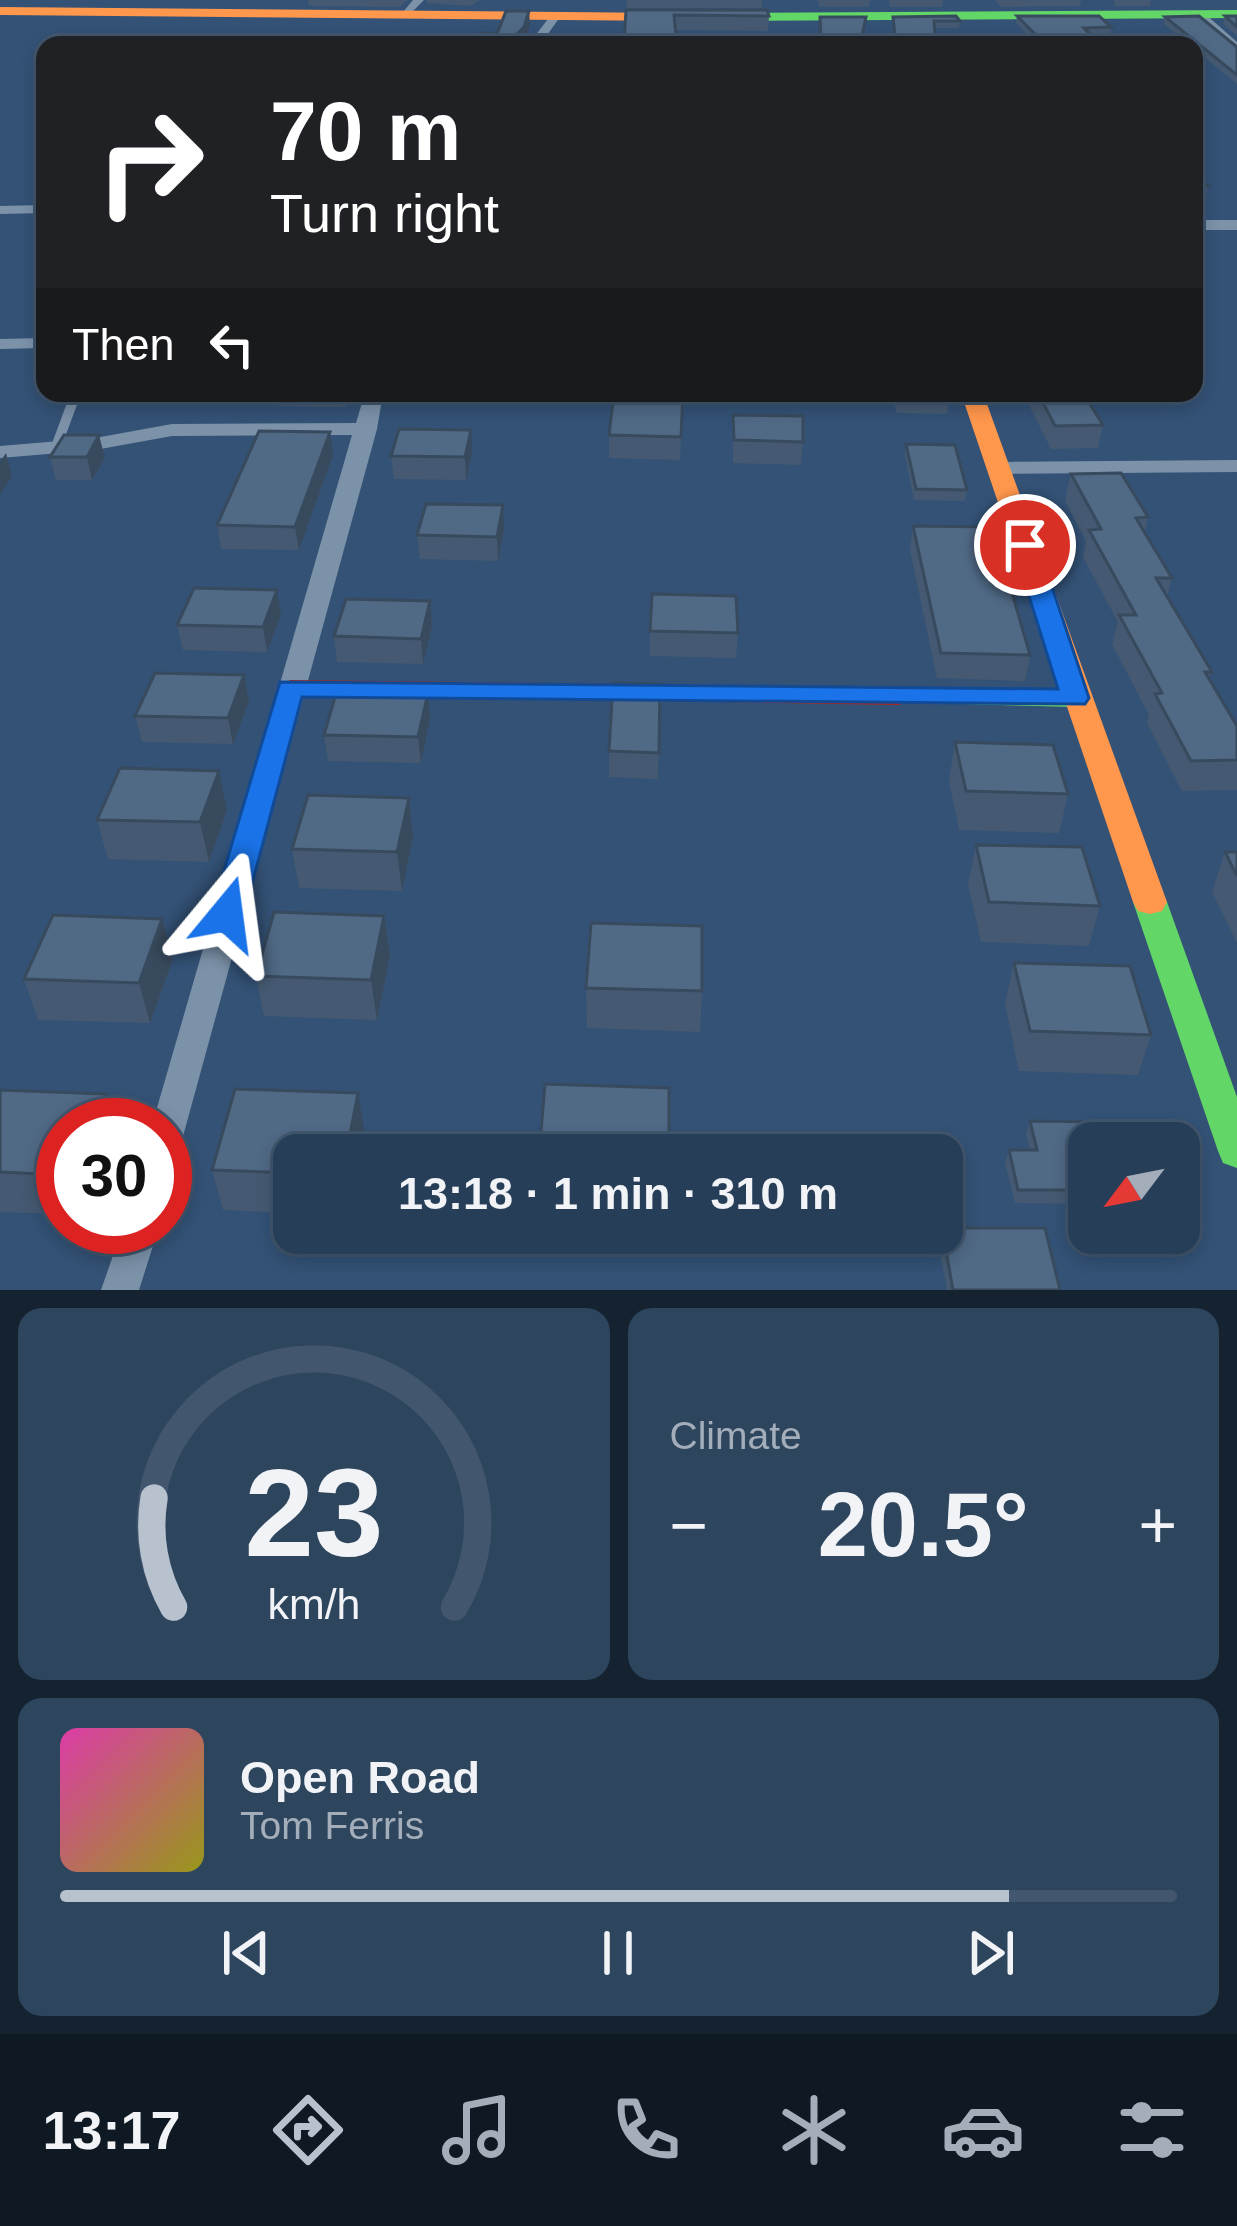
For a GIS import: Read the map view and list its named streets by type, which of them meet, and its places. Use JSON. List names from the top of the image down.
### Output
{
  "north": "bottom left",
  "page": {
    "turn": ["70 m", "Turn right"],
    "then": "Then",
    "limit": "30",
    "trip": "13:18 · 1 min · 310 m",
    "tile": "Climate",
    "heat": ["−", "20.5°", "+"],
    "song": ["Open Road", "Tom Ferris"],
    "tabs": "13:17",
    "gauge": ["23", "km/h"]
  }
}
